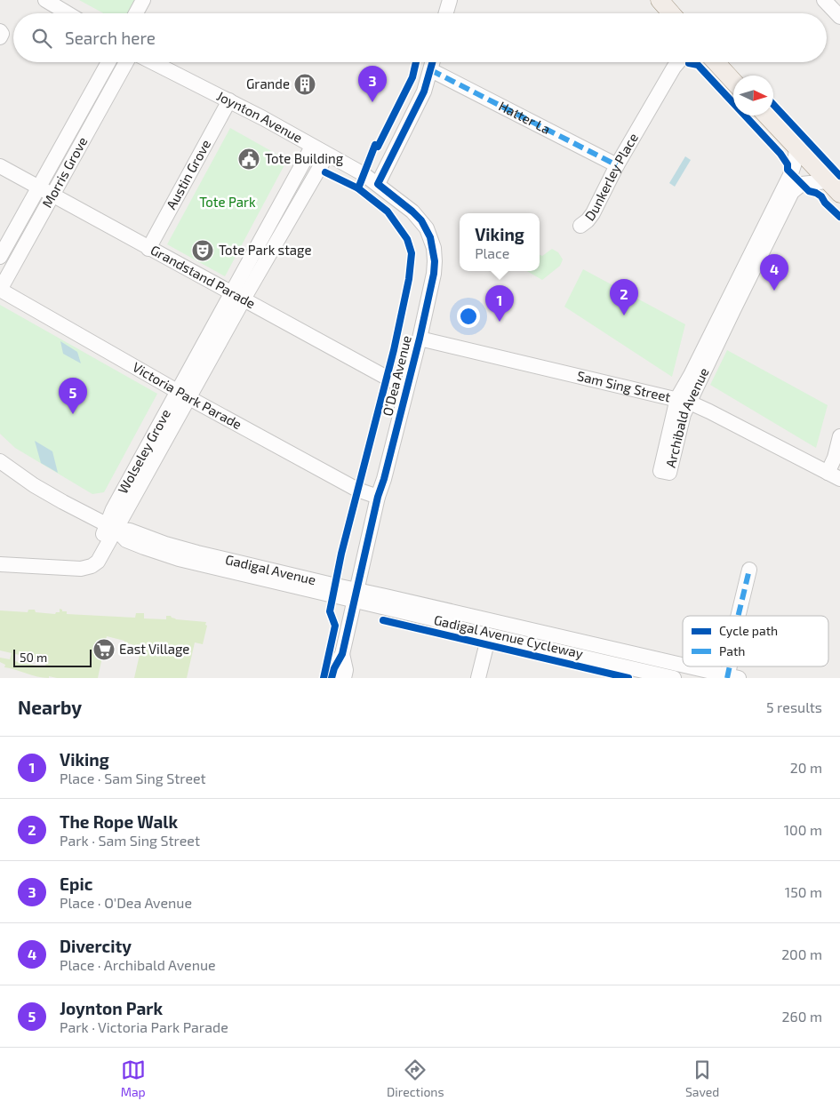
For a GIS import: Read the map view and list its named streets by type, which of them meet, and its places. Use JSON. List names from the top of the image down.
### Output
{
  "streets": {
    "street": [
      "Joynton Avenue",
      "Hatter La",
      "Morris Grove",
      "Austin Grove",
      "Dunkerley Place",
      "Grandstand Parade",
      "O'Dea Avenue",
      "Sam Sing Street",
      "Victoria Park Parade",
      "Archibald Avenue",
      "Wolseley Grove",
      "Gadigal Avenue"
    ],
    "cycle path": ["Gadigal Avenue Cycleway"]
  },
  "crossings": [
    ["Joynton Avenue", "Austin Grove"],
    ["Joynton Avenue", "O'Dea Avenue"],
    ["Joynton Avenue", "Wolseley Grove"],
    ["Hatter La", "Dunkerley Place"],
    ["Morris Grove", "Grandstand Parade"],
    ["Morris Grove", "Victoria Park Parade"],
    ["Austin Grove", "Grandstand Parade"],
    ["Grandstand Parade", "O'Dea Avenue"],
    ["Grandstand Parade", "Wolseley Grove"],
    ["O'Dea Avenue", "Sam Sing Street"],
    ["O'Dea Avenue", "Victoria Park Parade"],
    ["O'Dea Avenue", "Gadigal Avenue"],
    ["Sam Sing Street", "Archibald Avenue"],
    ["Victoria Park Parade", "Wolseley Grove"],
    ["Wolseley Grove", "Gadigal Avenue"]
  ],
  "parks": ["Tote Park"],
  "places": {
    "building": ["Grande"],
    "public building": ["Tote Building"],
    "theatre": ["Tote Park stage"],
    "supermarket": ["East Village"]
  },
  "legend": ["Cycle path", "Path"],
  "scale_bar": "50 m",
  "north": "right",
  "page": {
    "search": "Search here",
    "pins": [
      "3",
      "4",
      "2",
      "1",
      "5"
    ],
    "popup": ["Viking", "Place"],
    "scale": "50 m",
    "heading": ["Nearby", "5 results"],
    "list": [
      {
        "mark": "1",
        "name": "Viking",
        "note": "Place · Sam Sing Street",
        "value": "20 m"
      },
      {
        "mark": "2",
        "name": "The Rope Walk",
        "note": "Park · Sam Sing Street",
        "value": "100 m"
      },
      {
        "mark": "3",
        "name": "Epic",
        "note": "Place · O'Dea Avenue",
        "value": "150 m"
      },
      {
        "mark": "4",
        "name": "Divercity",
        "note": "Place · Archibald Avenue",
        "value": "200 m"
      },
      {
        "mark": "5",
        "name": "Joynton Park",
        "note": "Park · Victoria Park Parade",
        "value": "260 m"
      }
    ],
    "nav": ["Map", "Directions", "Saved"]
  }
}
